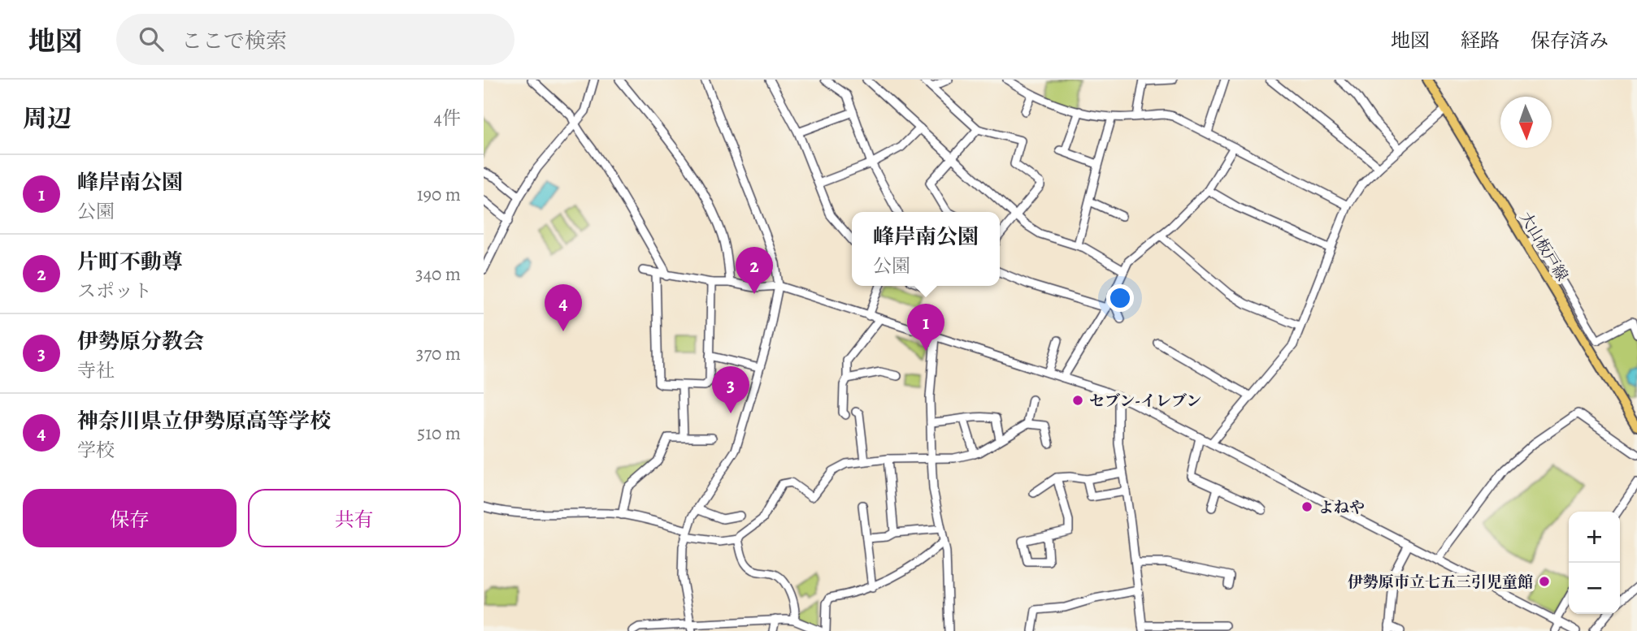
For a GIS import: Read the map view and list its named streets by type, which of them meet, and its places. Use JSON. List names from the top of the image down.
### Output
{
  "streets": {
    "main road": ["大山板戸線"]
  },
  "places": ["セブン-イレブン", "よねや", "伊勢原市立七五三引児童館"],
  "north": "bottom",
  "page": {
    "header": "地図",
    "search": "ここで検索",
    "nav": ["地図", "経路", "保存済み"],
    "heading": ["周辺", "4件"],
    "list": [
      {
        "mark": "1",
        "name": "峰岸南公園",
        "note": "公園",
        "value": "190 m"
      },
      {
        "mark": "2",
        "name": "片町不動尊",
        "note": "スポット",
        "value": "340 m"
      },
      {
        "mark": "3",
        "name": "伊勢原分教会",
        "note": "寺社",
        "value": "370 m"
      },
      {
        "mark": "4",
        "name": "神奈川県立伊勢原高等学校",
        "note": "学校",
        "value": "510 m"
      }
    ],
    "popup": ["峰岸南公園", "公園"],
    "pins": [
      "2",
      "4",
      "1",
      "3"
    ],
    "buttons": ["保存", "共有"],
    "map_buttons": ["+", "−"]
  }
}
